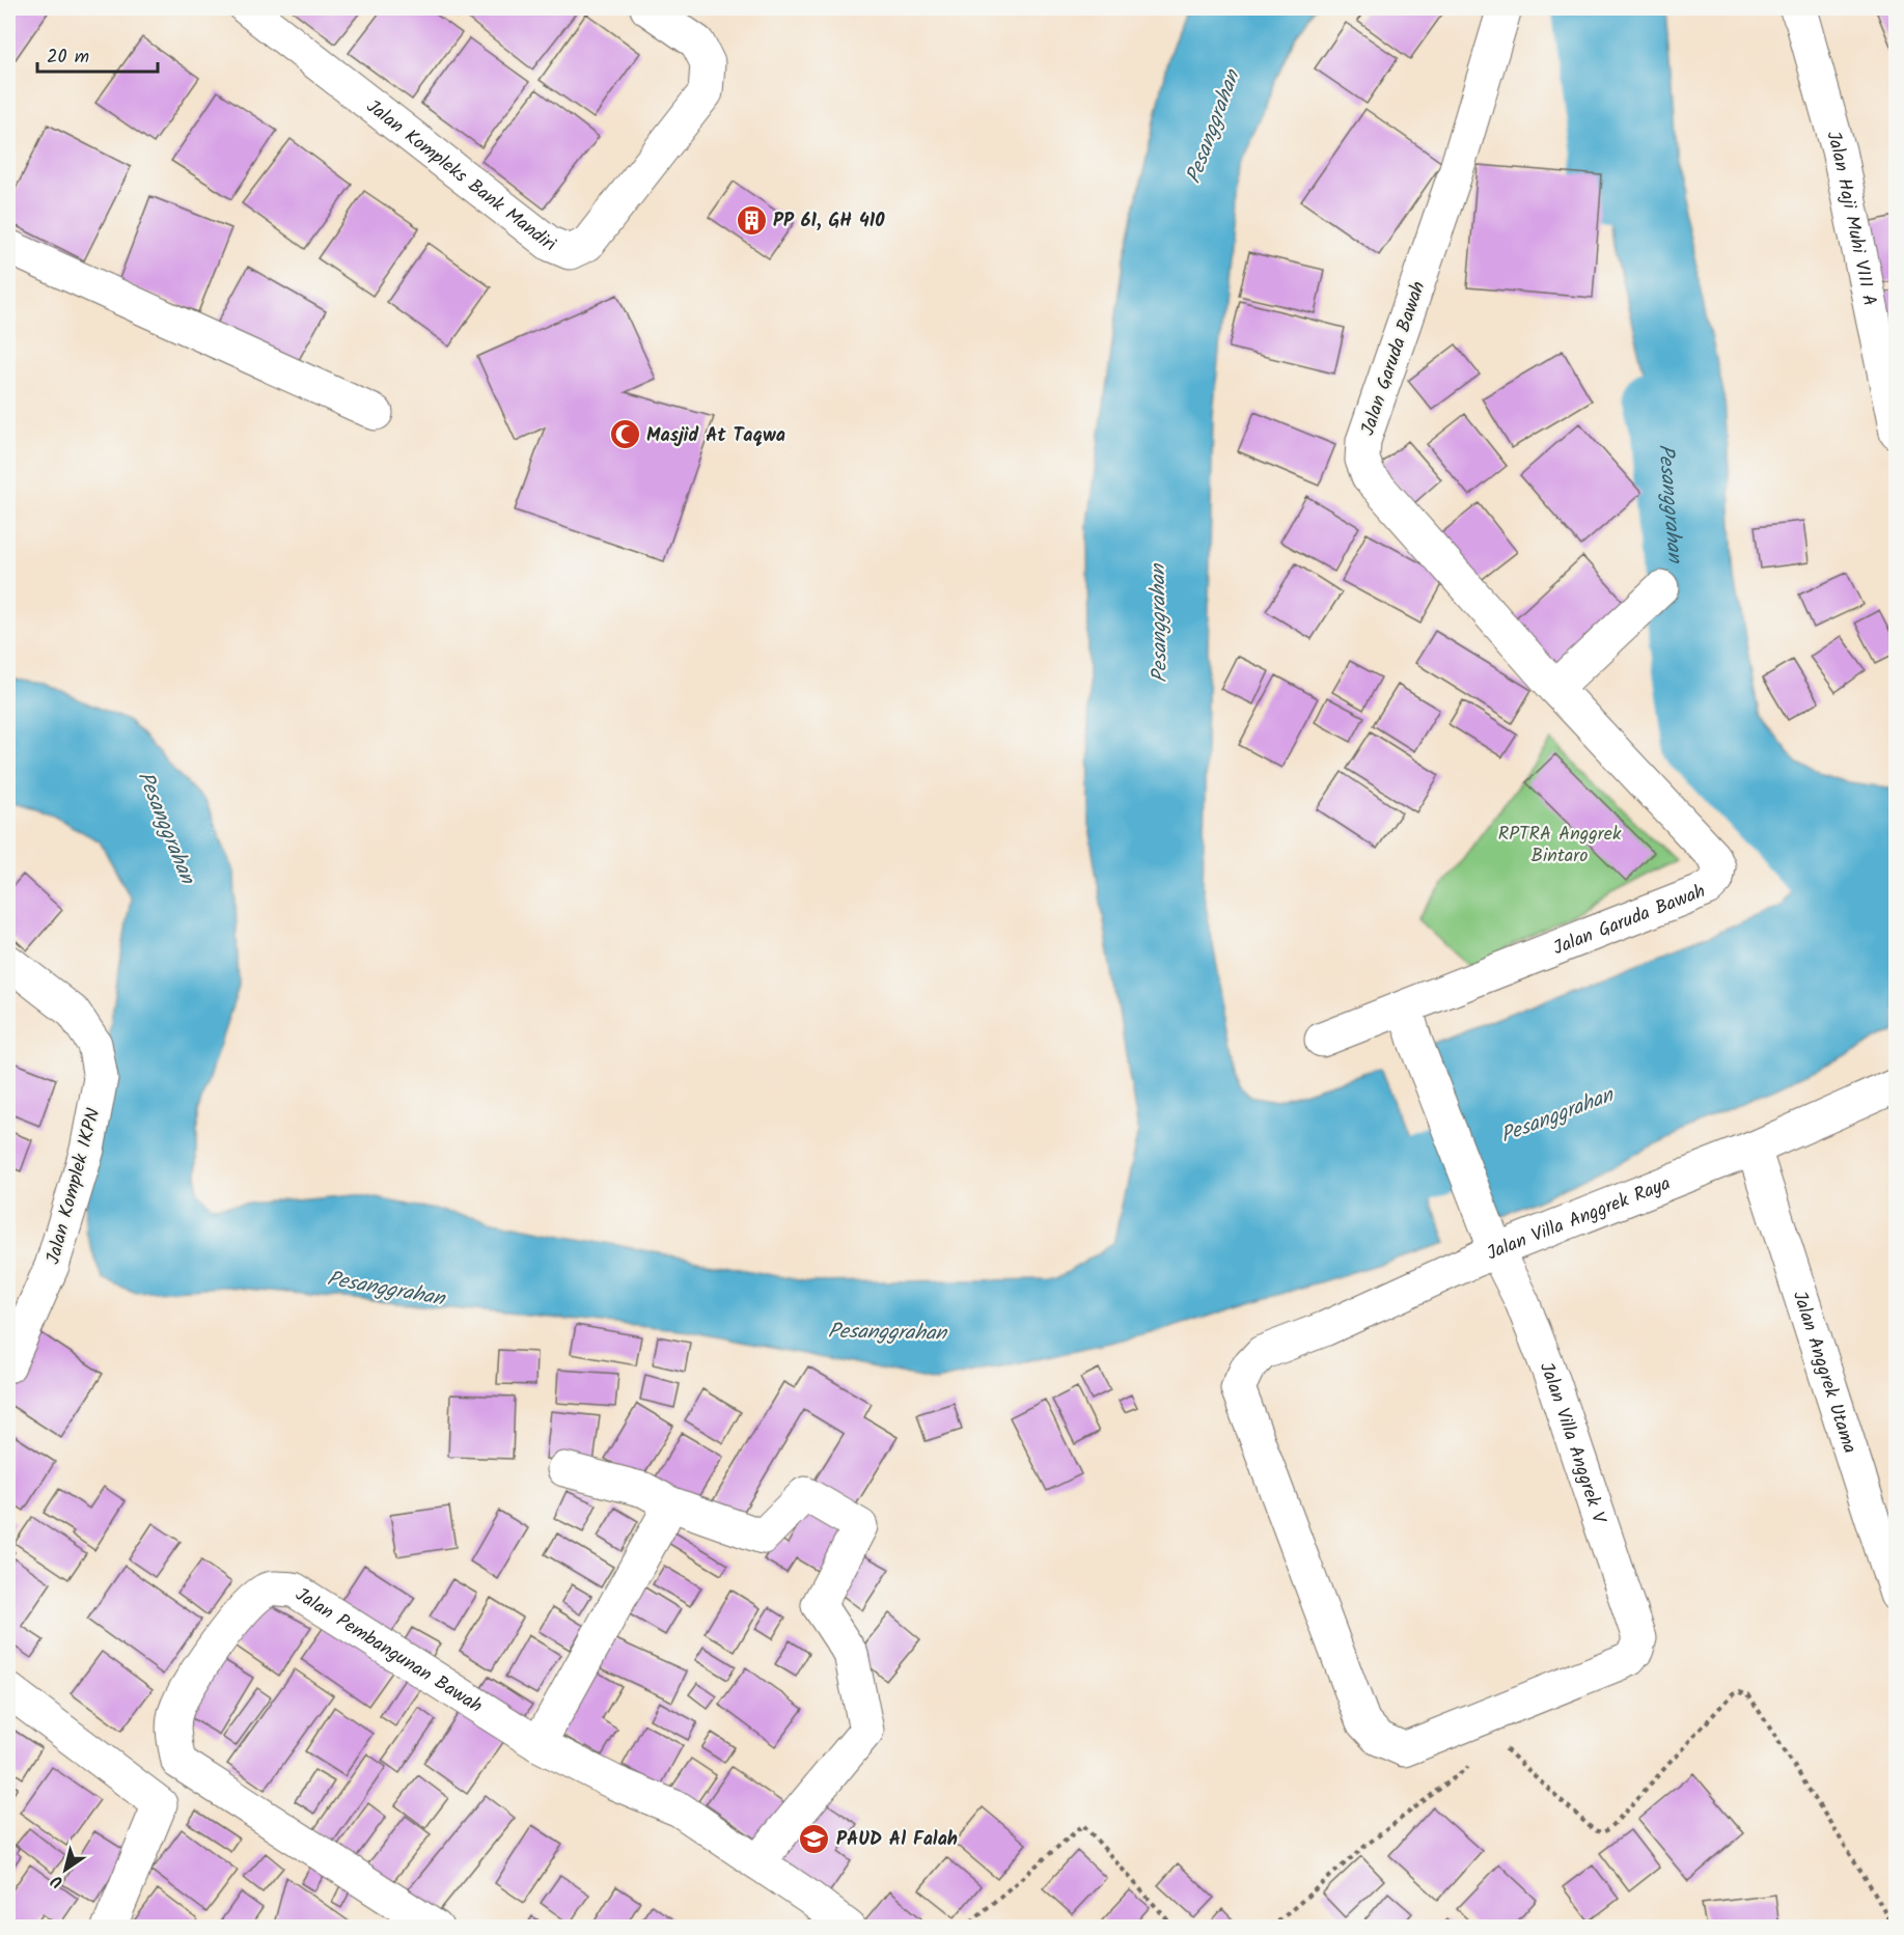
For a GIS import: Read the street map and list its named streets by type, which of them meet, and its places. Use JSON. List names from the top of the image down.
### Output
{
  "streets": {
    "street": [
      "Jalan Kompleks Bank Mandiri",
      "Jalan Haji Muhi VIII A",
      "Jalan Garuda Bawah",
      "Jalan Komplek IKPN",
      "Jalan Villa Anggrek Raya",
      "Jalan Anggrek Utama",
      "Jalan Villa Anggrek V",
      "Jalan Pembangunan Bawah"
    ]
  },
  "crossings": [
    ["Jalan Villa Anggrek Raya", "Jalan Anggrek Utama"],
    ["Jalan Villa Anggrek Raya", "Jalan Villa Anggrek V"]
  ],
  "water": ["Pesanggrahan"],
  "parks": ["RPTRA Anggrek Bintaro"],
  "places": {
    "building": ["PP 61, GH 410"],
    "mosque": ["Masjid At Taqwa"],
    "school or university": ["PAUD Al Falah"]
  },
  "scale_bar": "20 m",
  "north": "bottom left"
}
